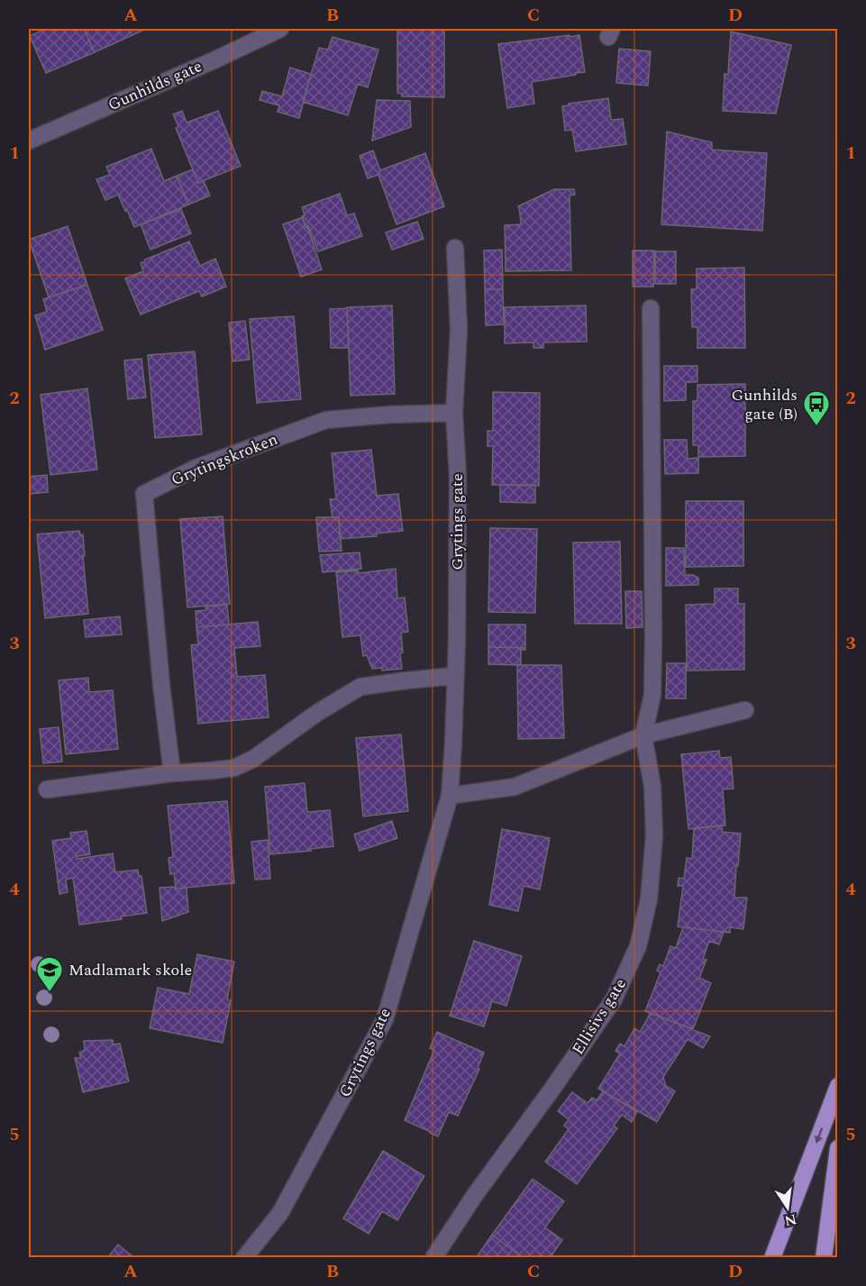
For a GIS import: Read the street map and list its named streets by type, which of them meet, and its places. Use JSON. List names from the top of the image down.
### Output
{
  "streets": {
    "street": [
      "Gunhilds gate",
      "Grytingskroken",
      "Grytings gate",
      "Ellisivs gate"
    ]
  },
  "crossings": [
    ["Grytingskroken", "Grytings gate"]
  ],
  "places": {
    "bus stop": ["Gunhilds gate (B)"],
    "school or university": ["Madlamark skole"]
  },
  "north": "bottom",
  "grid": {
    "columns": [
      "A",
      "B",
      "C",
      "D"
    ],
    "rows": [
      "1",
      "2",
      "3",
      "4",
      "5"
    ]
  }
}
